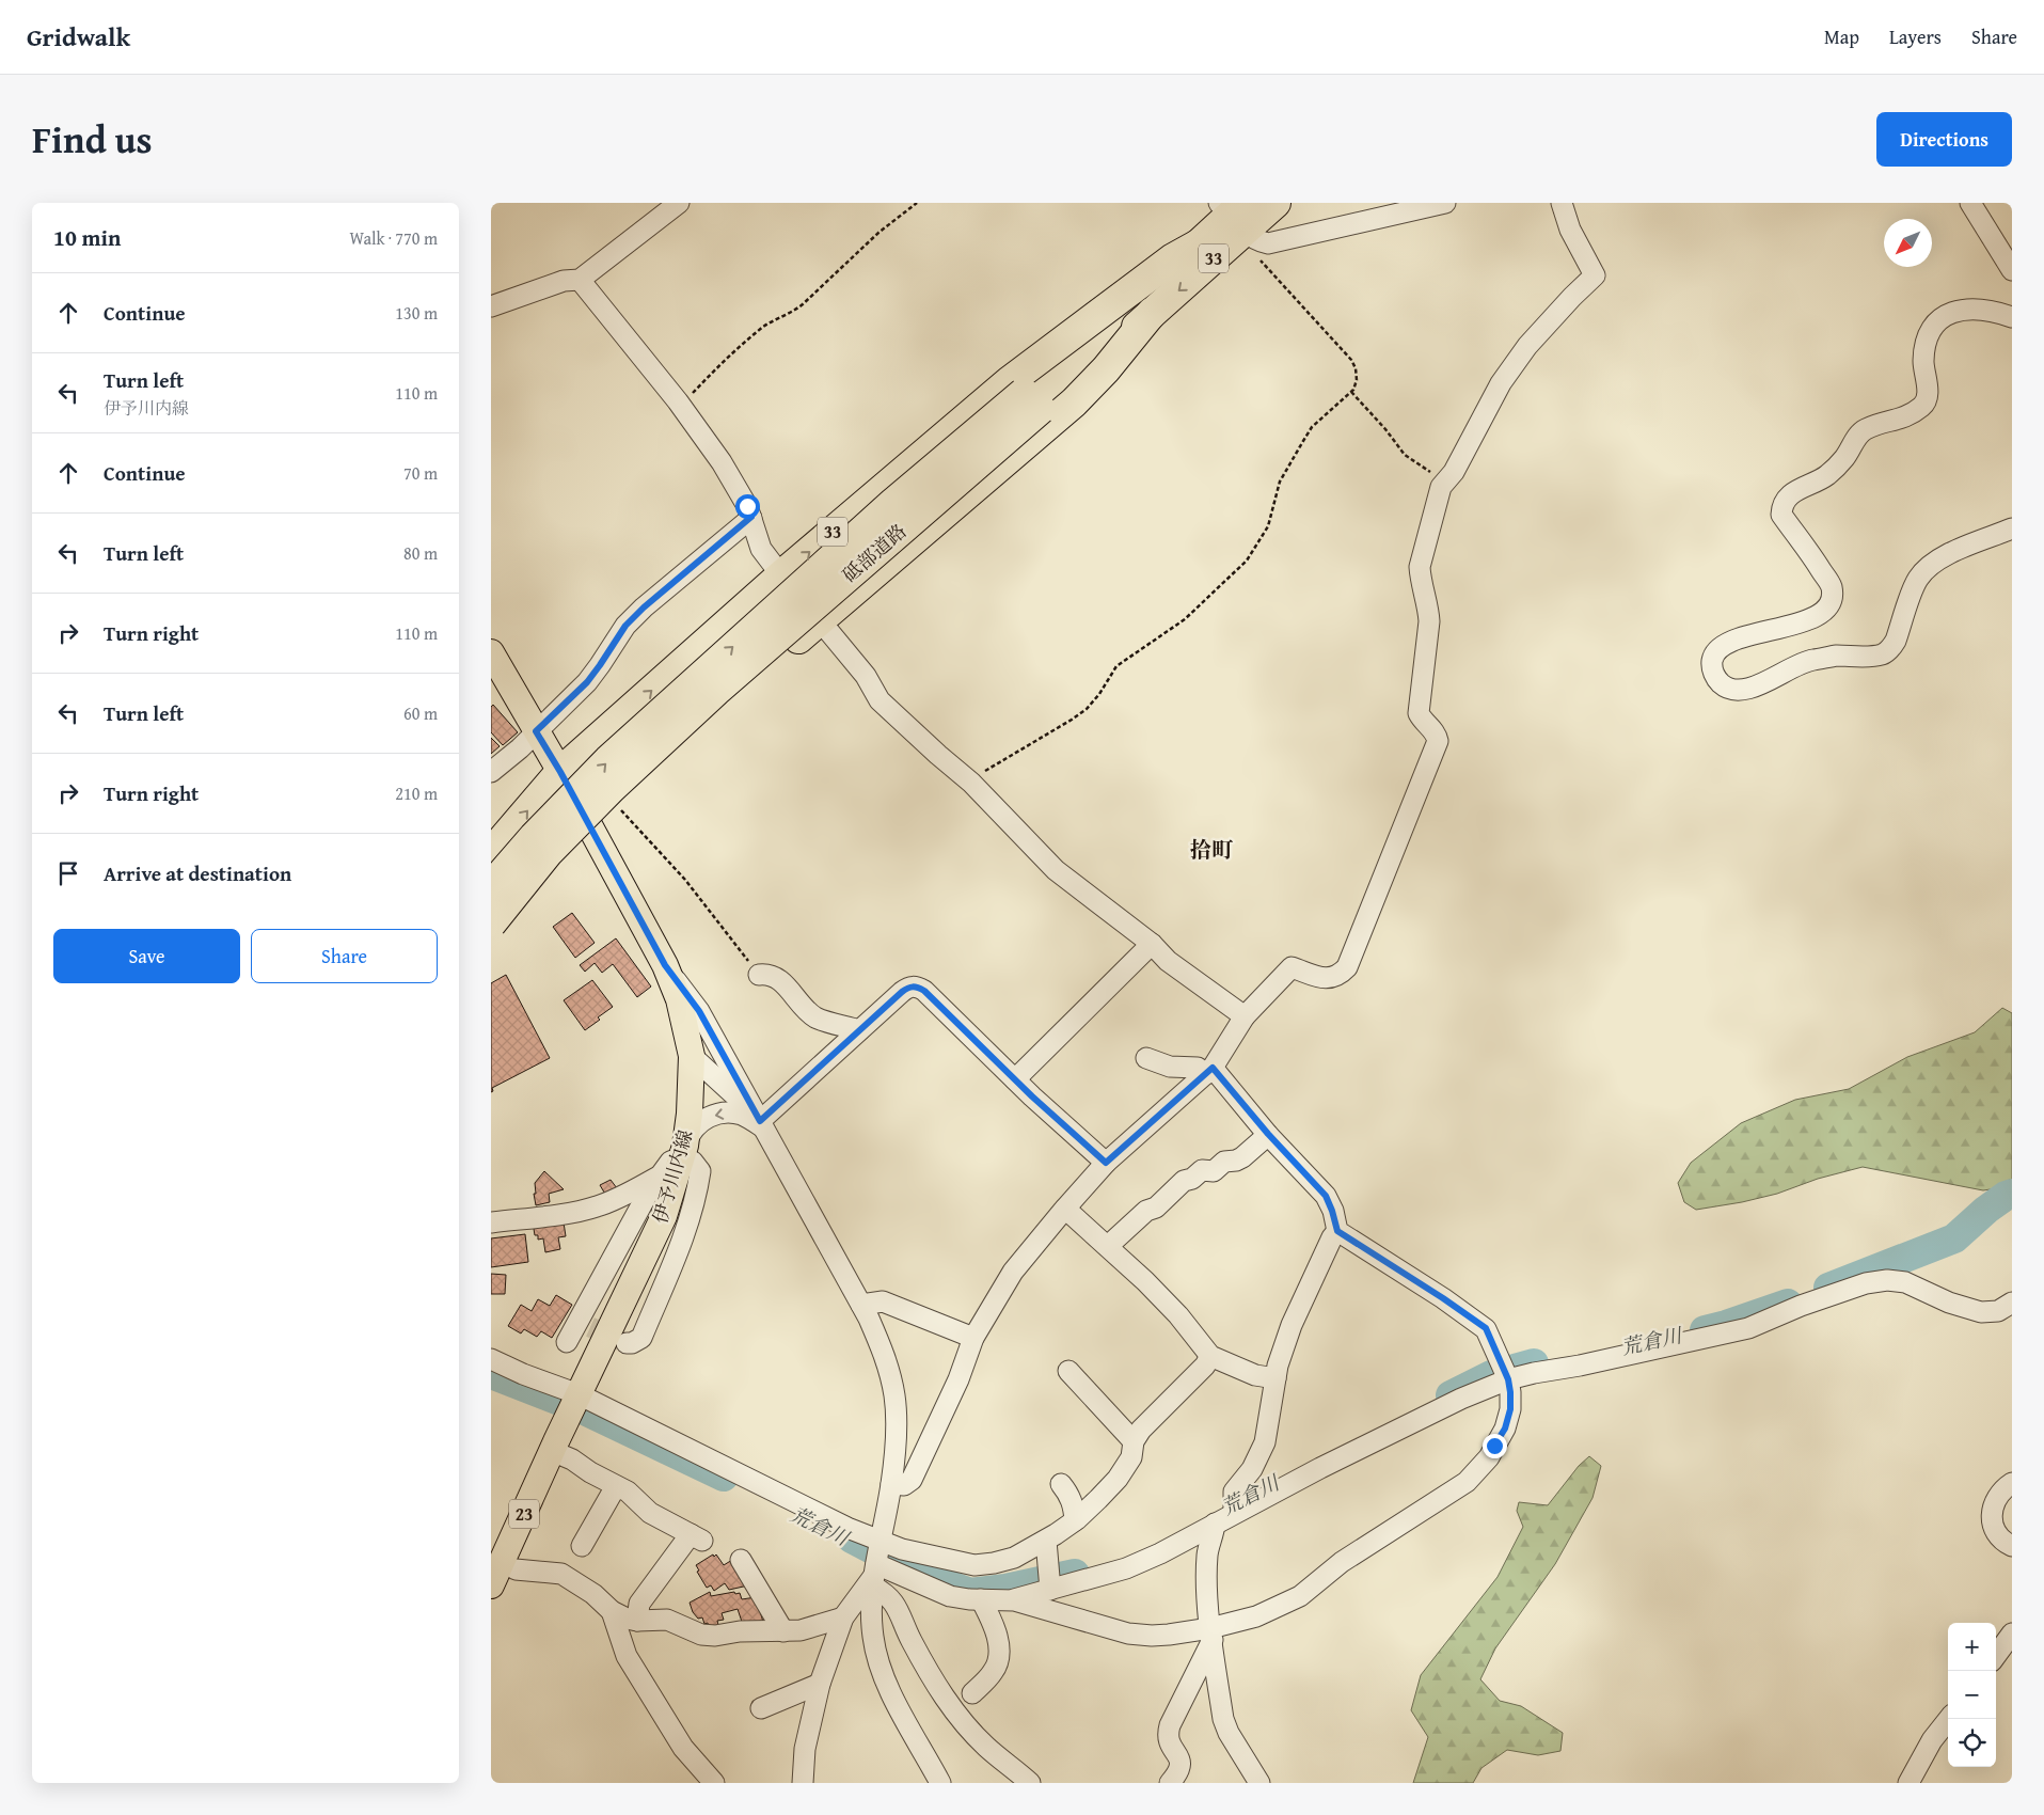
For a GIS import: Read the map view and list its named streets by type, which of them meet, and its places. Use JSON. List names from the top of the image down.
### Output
{
  "streets": {
    "highway": ["33", "砥部道路"],
    "main road": ["伊予川内線", "23"]
  },
  "crossings": [
    ["33", "砥部道路"],
    ["33", "伊予川内線"]
  ],
  "districts": ["拾町"],
  "water": ["荒倉川"],
  "north": "bottom left",
  "page": {
    "header": "Gridwalk",
    "nav": ["Map", "Layers", "Share"],
    "title": "Find us",
    "buttons": [
      "Directions",
      ["Save", "Share"]
    ],
    "heading": ["10 min", "Walk · 770 m"],
    "list": [
      ["Continue", "130 m"],
      ["Turn left", "伊予川内線", "110 m"],
      ["Continue", "70 m"],
      ["Turn left", "80 m"],
      ["Turn right", "110 m"],
      ["Turn left", "60 m"],
      ["Turn right", "210 m"],
      "Arrive at destination"
    ],
    "map_buttons": ["+", "−"]
  }
}
